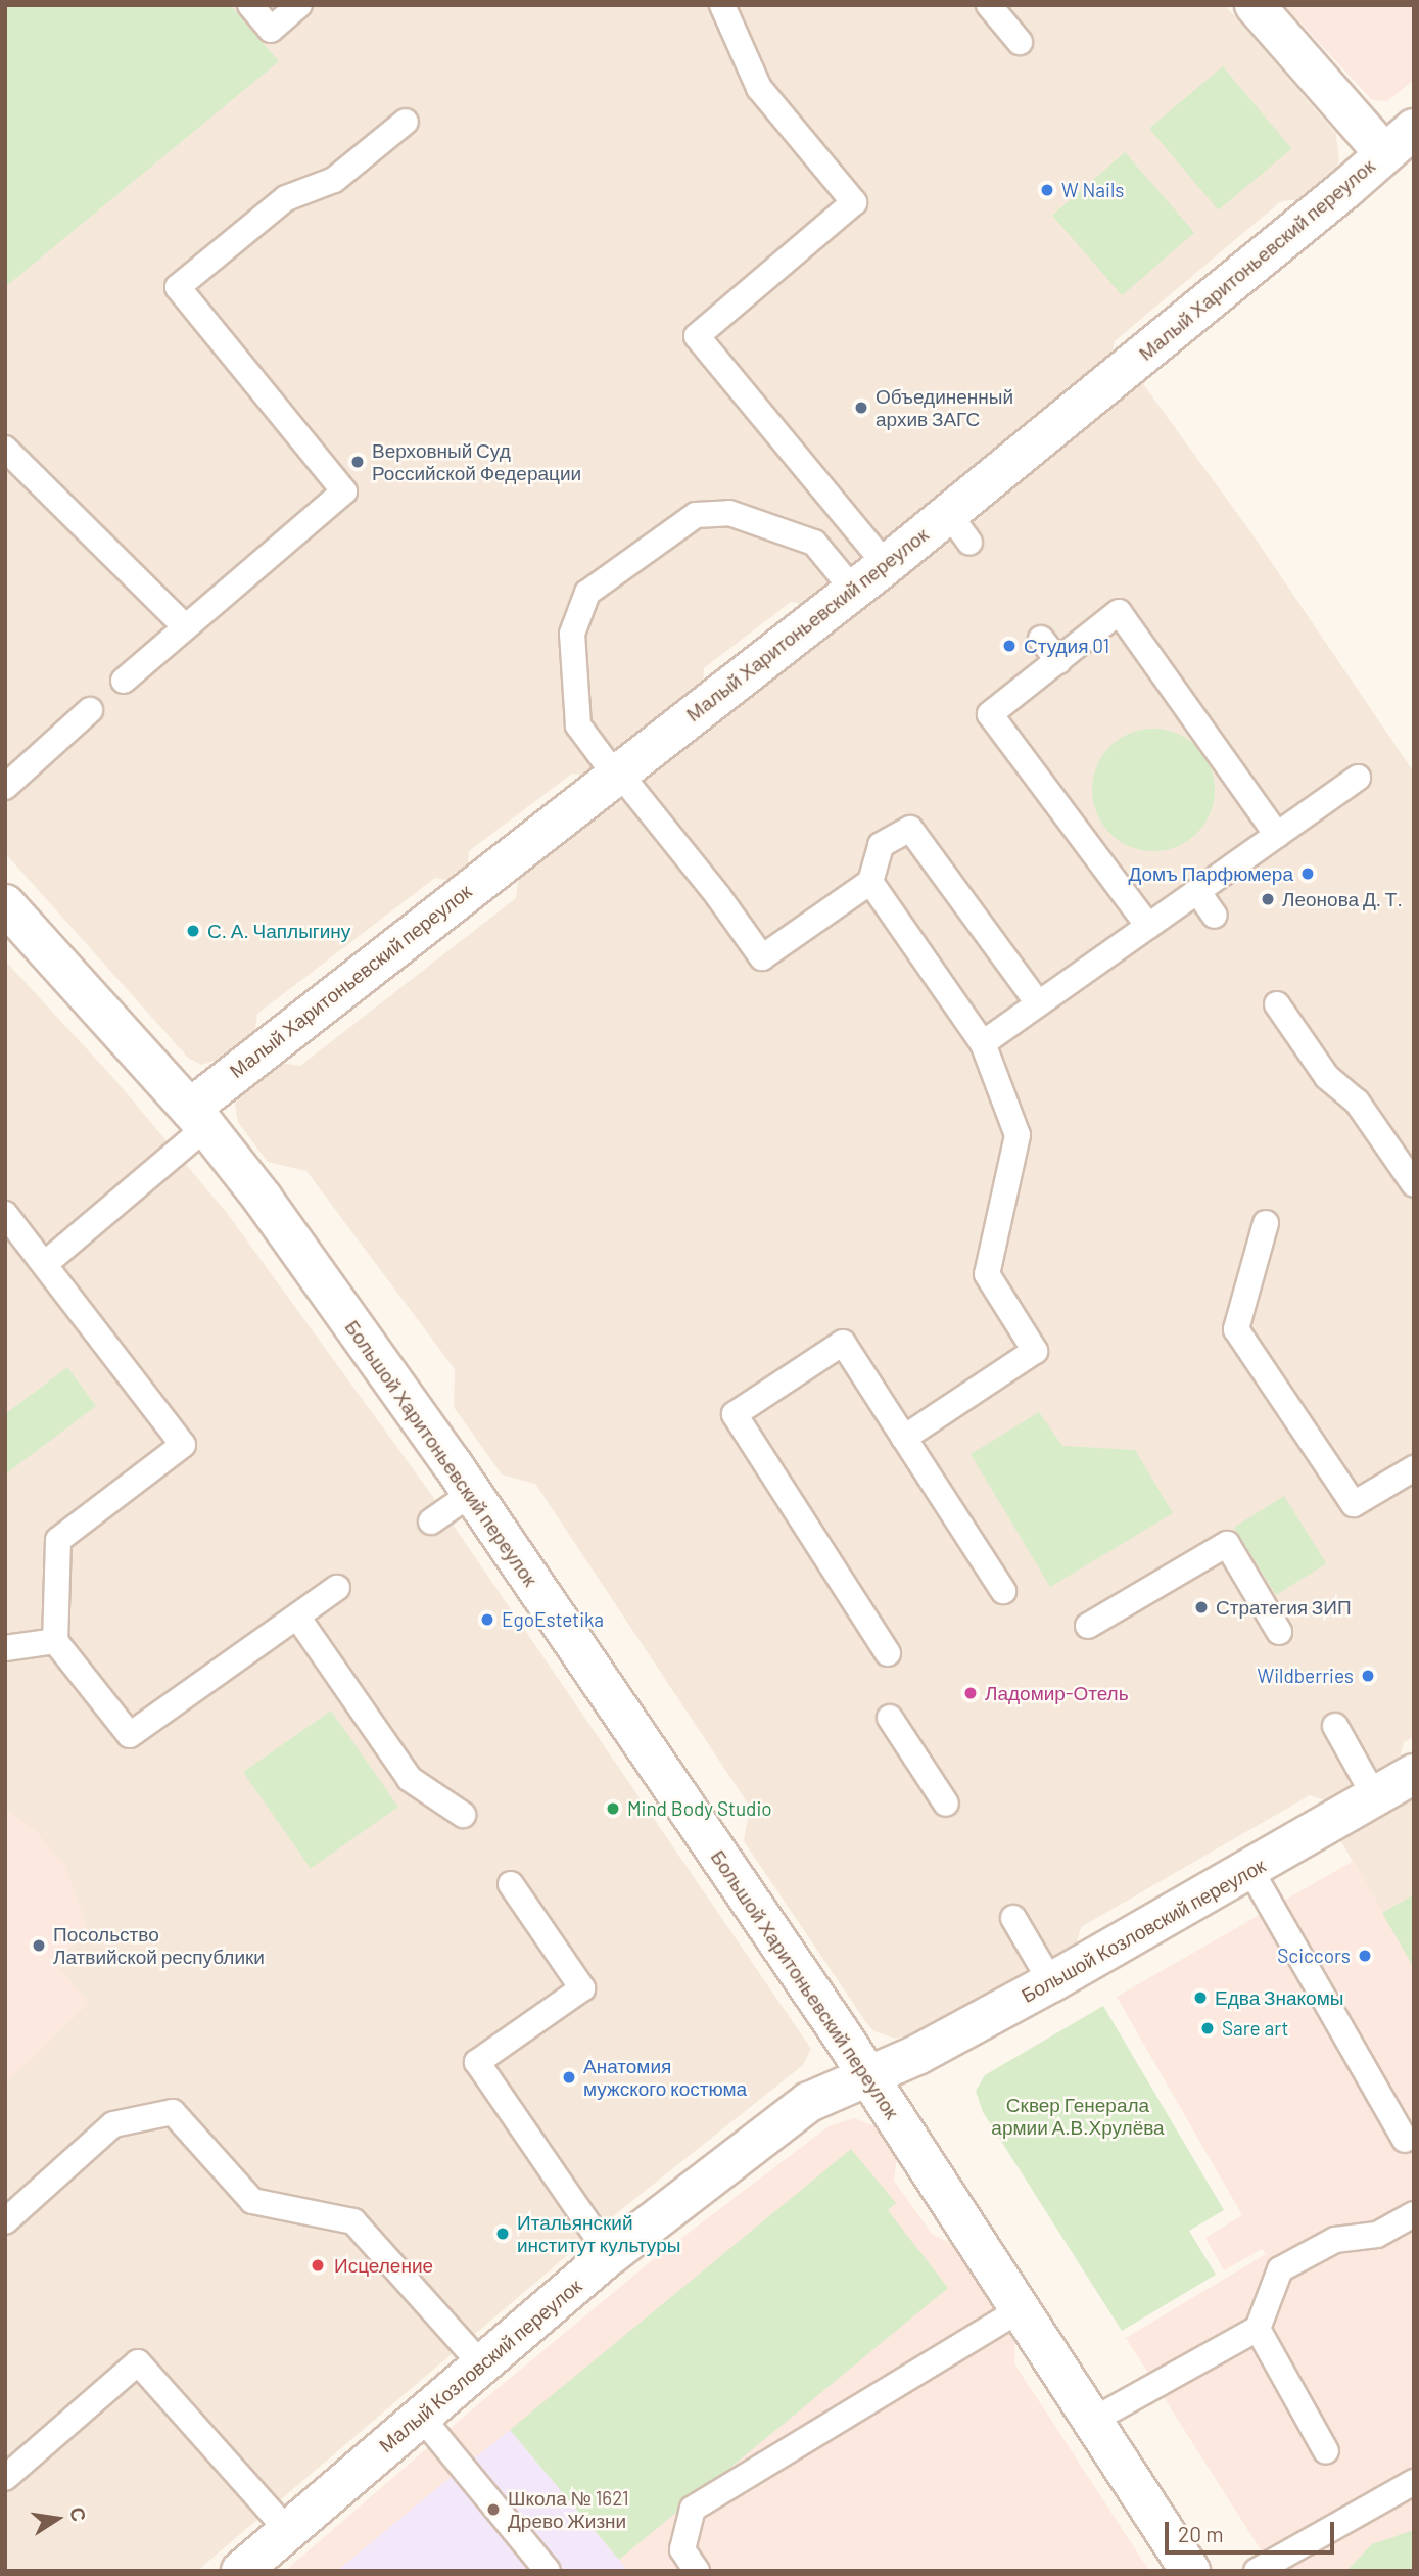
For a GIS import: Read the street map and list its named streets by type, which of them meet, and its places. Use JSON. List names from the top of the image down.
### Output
{
  "streets": {
    "street": [
      "Малый Харитоньевский переулок",
      "Большой Харитоньевский переулок",
      "Большой Козловский переулок",
      "Малый Козловский переулок"
    ]
  },
  "crossings": [
    ["Малый Харитоньевский переулок", "Большой Харитоньевский переулок"],
    ["Большой Харитоньевский переулок", "Большой Козловский переулок"],
    ["Большой Харитоньевский переулок", "Малый Козловский переулок"],
    ["Большой Козловский переулок", "Малый Козловский переулок"]
  ],
  "parks": ["Сквер Генерала армии А.В.Хрулёва"],
  "places": [
    "W Nails",
    "Объединенный архив ЗАГС",
    "Верховный Суд Российской Федерации",
    "Студия 01",
    "Домъ Парфюмера",
    "Леонова Д. Т.",
    "С. А. Чаплыгину",
    "Стратегия ЗИП",
    "EgoEstetika",
    "Wildberries",
    "Ладомир-Отель",
    "Mind Body Studio",
    "Посольство Латвийской республики",
    "Sciccors",
    "Едва Знакомы",
    "Sare art",
    "Анатомия мужского костюма",
    "Итальянский институт культуры",
    "Исцеление",
    "Школа № 1621 Древо Жизни"
  ],
  "scale_bar": "20 m",
  "north": "right"
}
